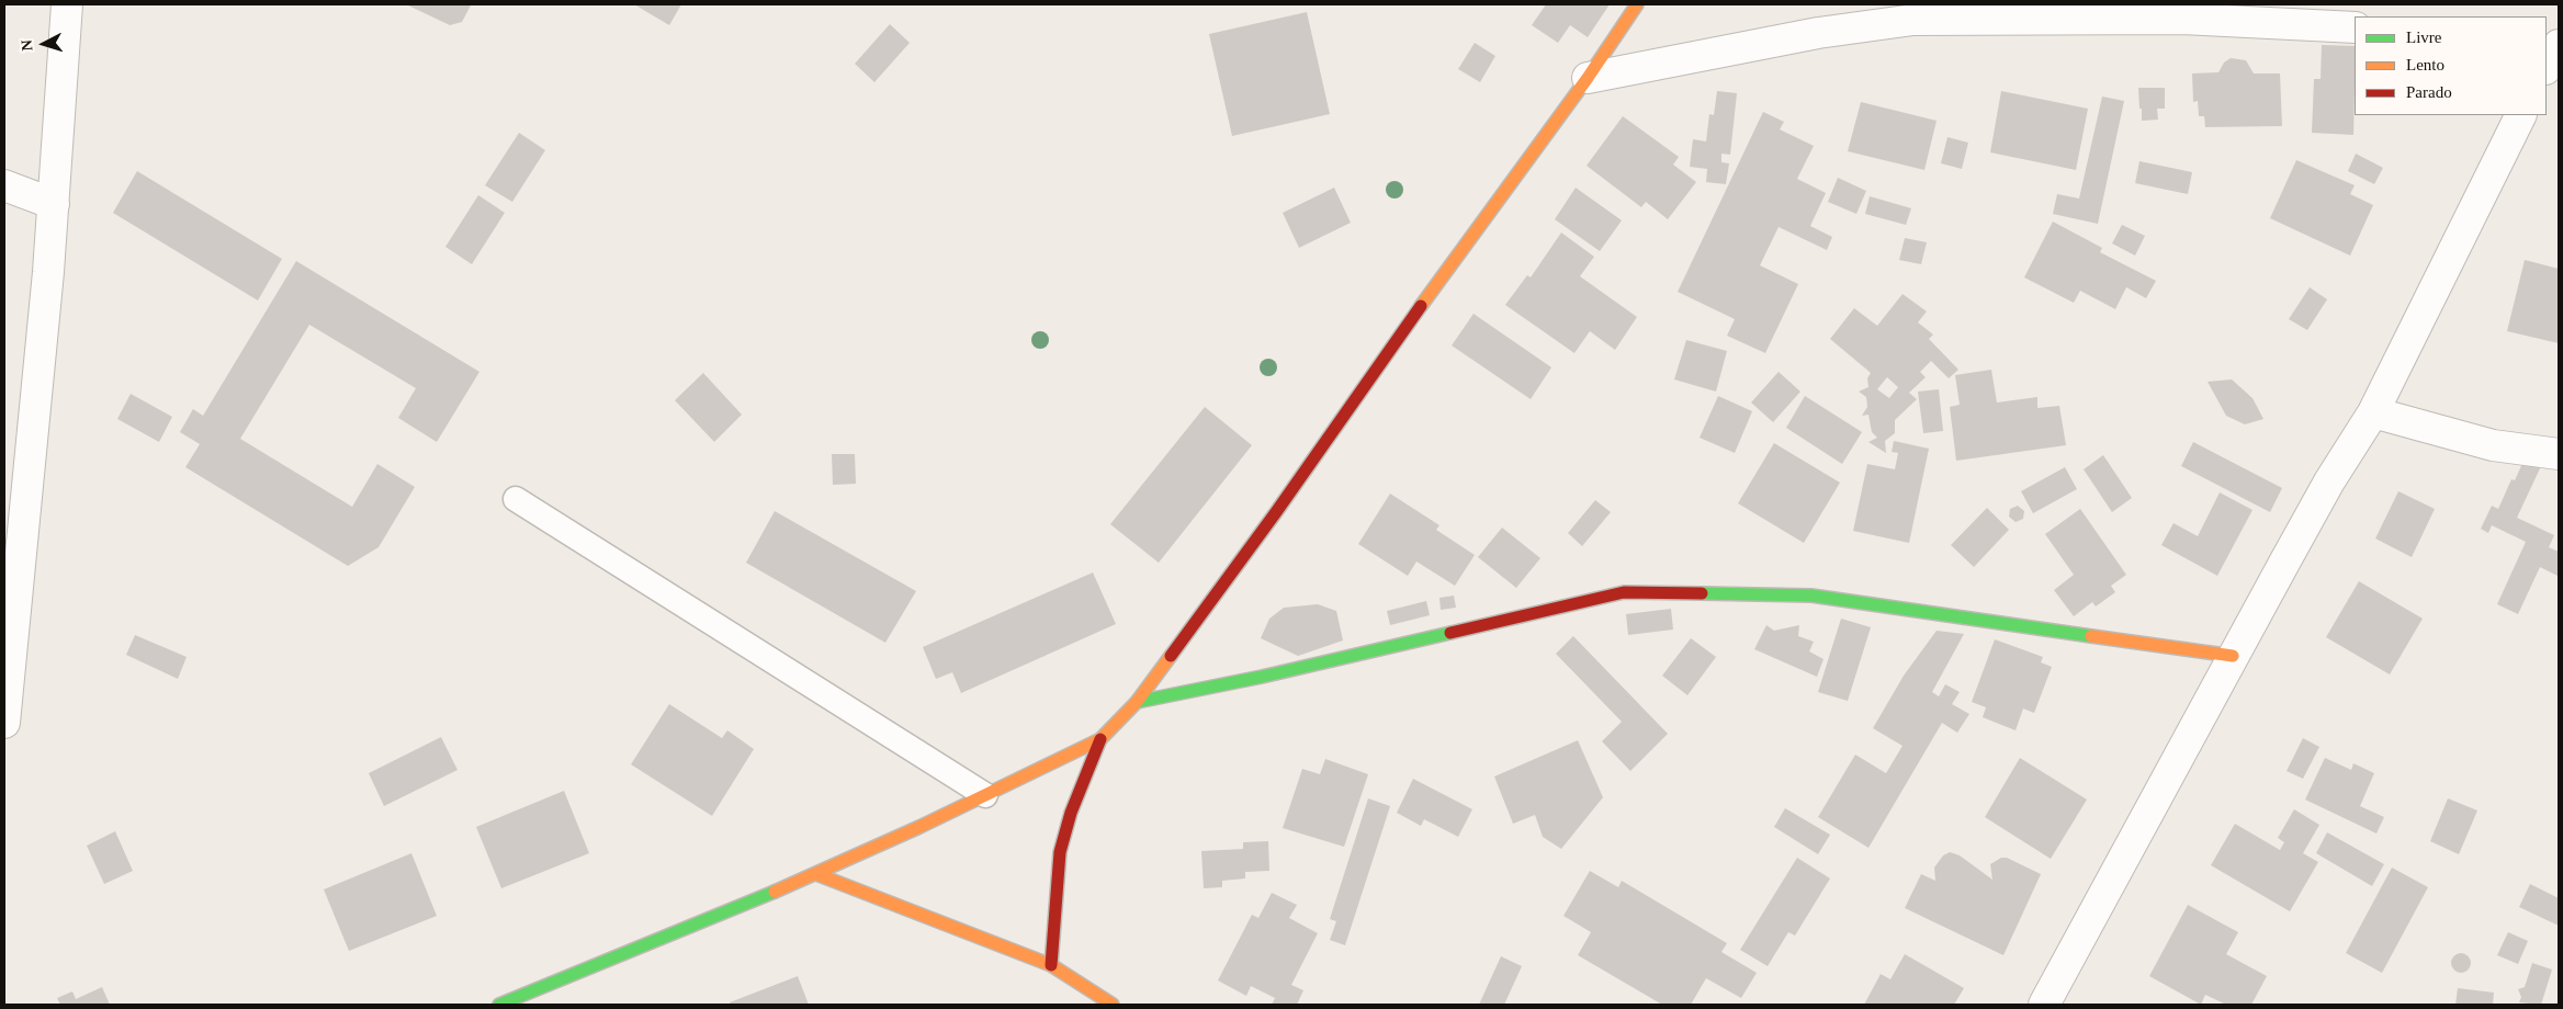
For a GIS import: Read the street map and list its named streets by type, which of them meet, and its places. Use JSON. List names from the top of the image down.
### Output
{
  "legend": ["Livre", "Lento", "Parado"],
  "north": "left"
}
